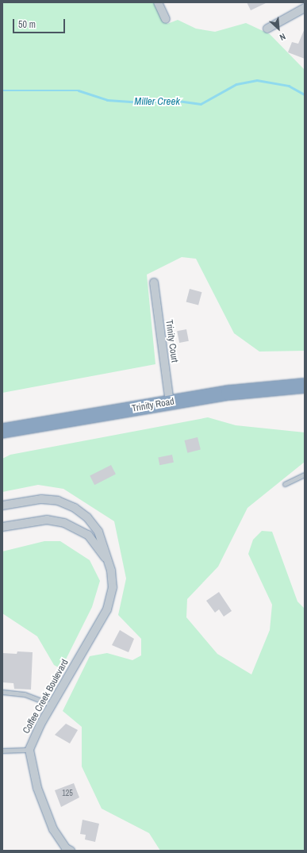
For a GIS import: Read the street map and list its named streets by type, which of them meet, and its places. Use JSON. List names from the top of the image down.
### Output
{
  "streets": {
    "highway": ["Trinity Road"],
    "street": ["Trinity Court", "Coffee Creek Boulevard"]
  },
  "crossings": [
    ["Trinity Court", "Trinity Road"]
  ],
  "water": ["Miller Creek"],
  "house_numbers": ["125"],
  "scale_bar": "50 m",
  "north": "bottom right"
}
